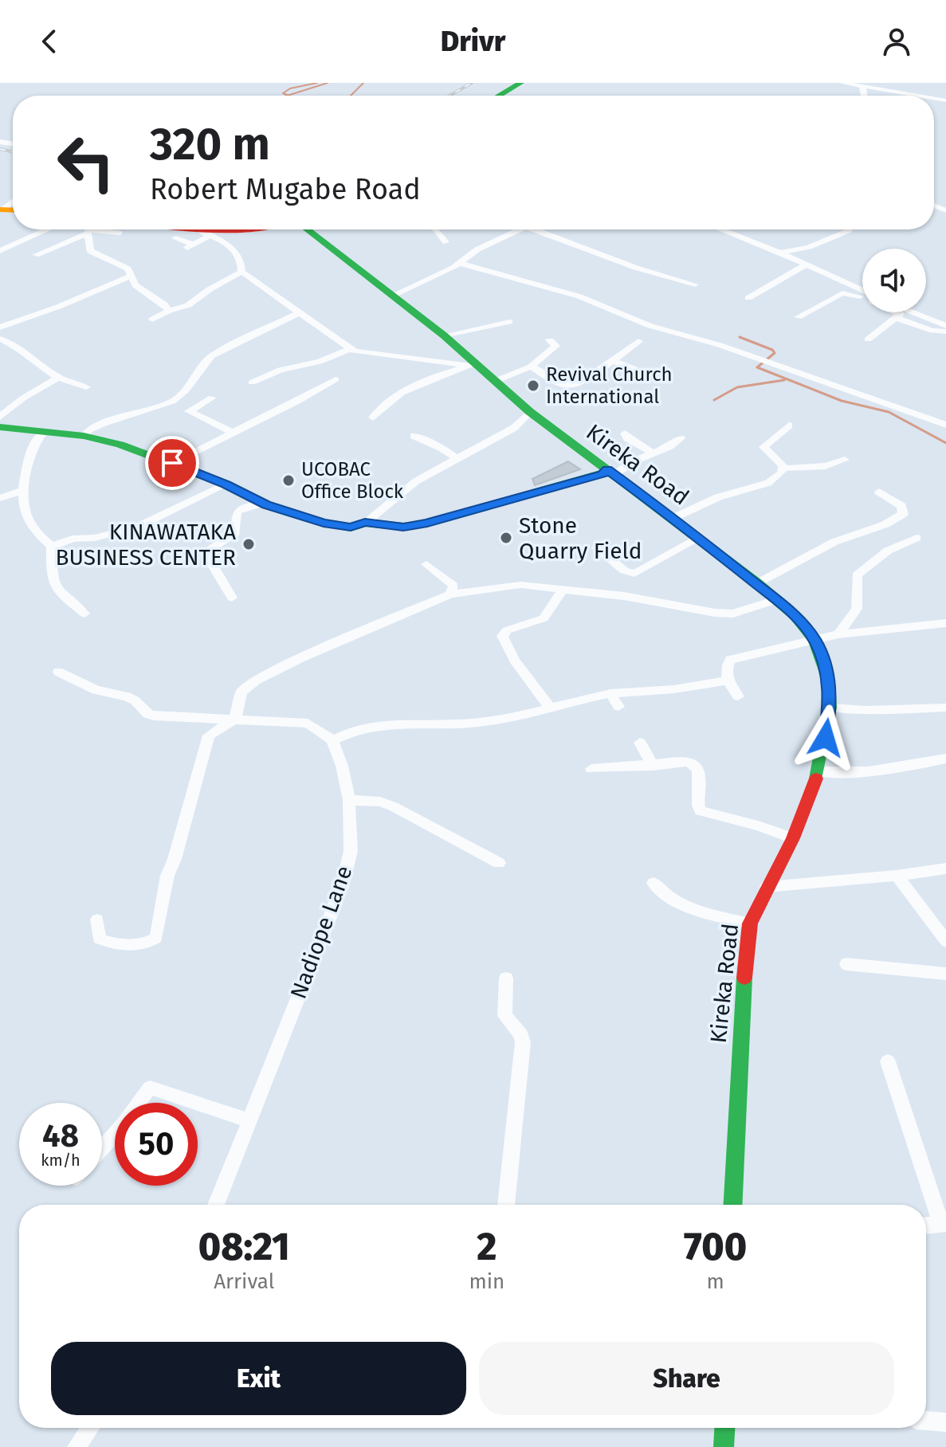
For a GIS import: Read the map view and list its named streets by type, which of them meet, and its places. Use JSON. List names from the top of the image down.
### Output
{
  "streets": {
    "main road": ["Kireka Road"],
    "street": ["Nadiope Lane"]
  },
  "places": [
    "Revival Church International",
    "UCOBAC Office Block",
    "Stone Quarry Field",
    "KINAWATAKA BUSINESS CENTER"
  ],
  "page": {
    "header": "Drivr",
    "turn": ["320 m", "Robert Mugabe Road"],
    "speed": "48 km/h",
    "limit": "50",
    "eta": [
      "08:21",
      "Arrival",
      "2",
      "min",
      "700",
      "m"
    ],
    "buttons": ["Exit", "Share"]
  }
}
